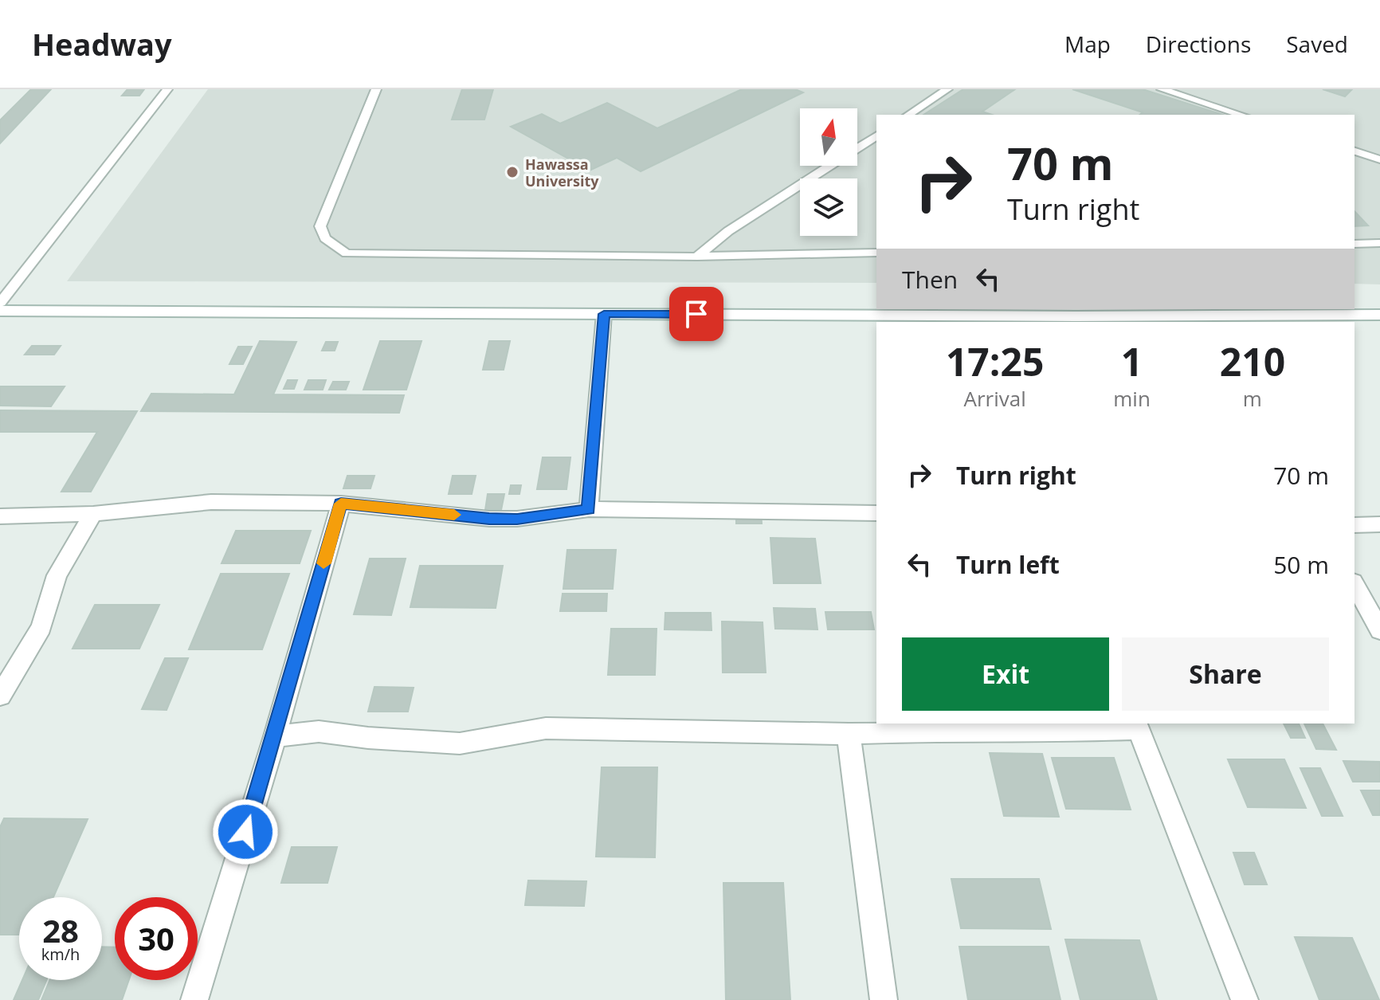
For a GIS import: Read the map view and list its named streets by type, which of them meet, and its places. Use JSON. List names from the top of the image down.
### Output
{
  "places": ["Hawassa University"],
  "north": "top",
  "page": {
    "header": "Headway",
    "nav": ["Map", "Directions", "Saved"],
    "turn": ["70 m", "Turn right"],
    "then": "Then",
    "eta": [
      "17:25",
      "Arrival",
      "1",
      "min",
      "210",
      "m"
    ],
    "list": [
      {
        "name": "Turn right",
        "value": "70 m"
      },
      {
        "name": "Turn left",
        "value": "50 m"
      }
    ],
    "buttons": ["Exit", "Share"],
    "speed": "28 km/h",
    "limit": "30"
  }
}
